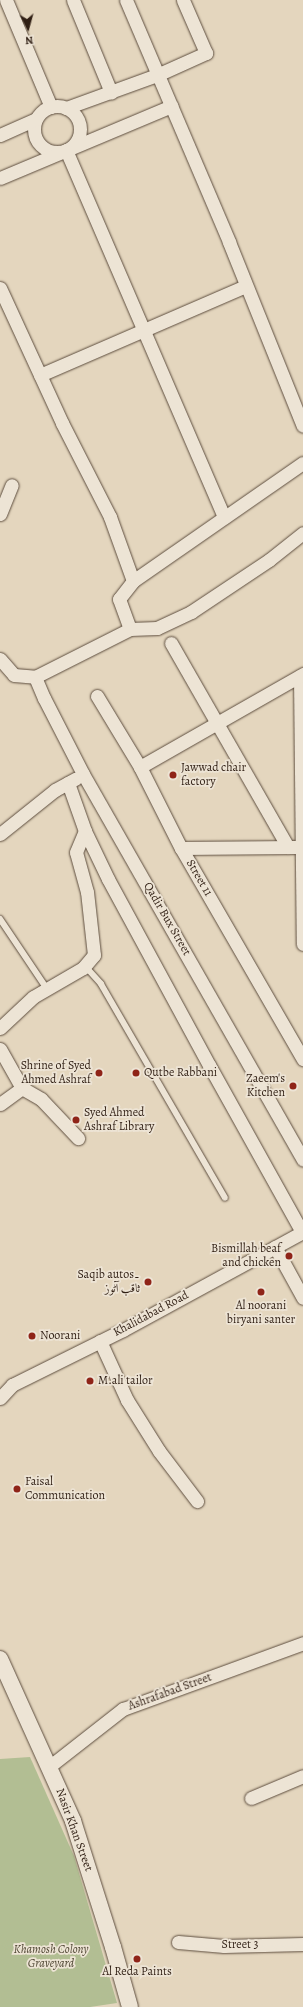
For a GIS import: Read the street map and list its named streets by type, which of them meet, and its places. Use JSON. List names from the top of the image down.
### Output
{
  "streets": {
    "street": [
      "Street 11",
      "Qadir Bux Street",
      "Khalidabad Road",
      "Ashrafabad Street",
      "Nasir Khan Street",
      "Street 3"
    ]
  },
  "crossings": [
    ["Ashrafabad Street", "Nasir Khan Street"]
  ],
  "parks": ["Khamosh Colony Graveyard"],
  "places": [
    "Jawwad chair factory",
    "Shrine of Syed Ahmed Ashraf",
    "Qutbe Rabbani",
    "Zaeem's Kitchen",
    "Syed Ahmed Ashraf Library",
    "Bismillah beaf and chicken",
    "Saqib autos۔ ثاقب آٹوز",
    "Al noorani biryani santer",
    "Noorani",
    "M.ali tailor",
    "Faisal Communication",
    "Al Reda Paints"
  ],
  "north": "bottom"
}
